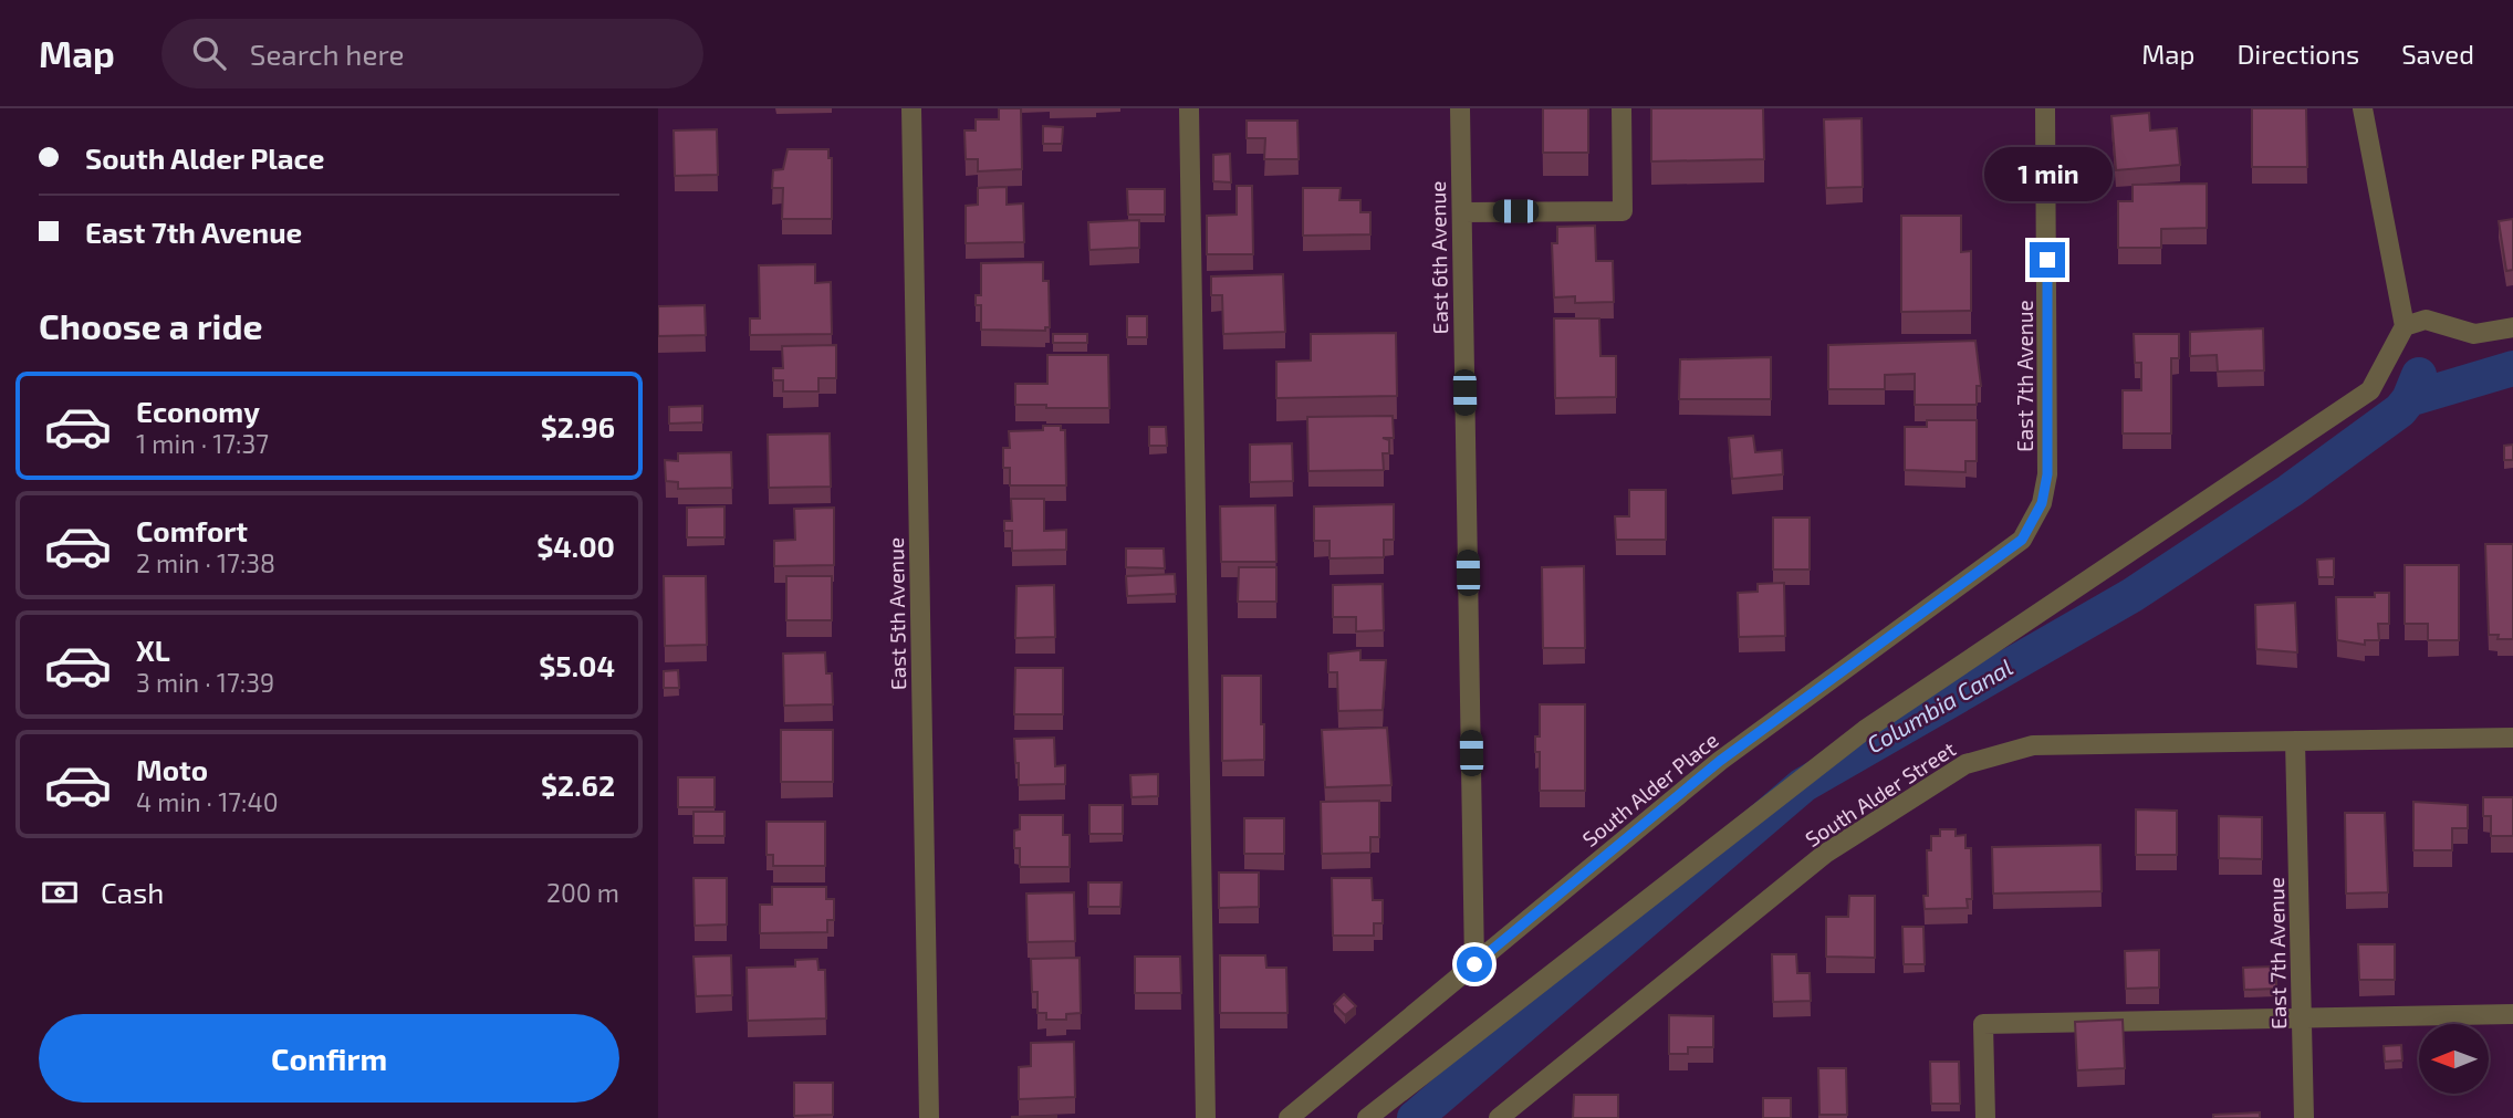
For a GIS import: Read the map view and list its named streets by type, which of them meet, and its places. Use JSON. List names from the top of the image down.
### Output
{
  "streets": {
    "street": [
      "East 6th Avenue",
      "East 7th Avenue",
      "East 5th Avenue",
      "South Alder Place",
      "South Alder Street"
    ]
  },
  "crossings": [
    ["East 6th Avenue", "South Alder Place"],
    ["East 7th Avenue", "South Alder Place"],
    ["East 7th Avenue", "South Alder Street"]
  ],
  "water": ["Columbia Canal"],
  "north": "left",
  "page": {
    "header": "Map",
    "search": "Search here",
    "nav": ["Map", "Directions", "Saved"],
    "banner": ["South Alder Place", "East 7th Avenue"],
    "bubble": "1 min",
    "heading": "Choose a ride",
    "list": [
      {
        "name": "Economy",
        "note": "1 min · 17:37",
        "value": "$2.96"
      },
      {
        "name": "Comfort",
        "note": "2 min · 17:38",
        "value": "$4.00"
      },
      {
        "name": "XL",
        "note": "3 min · 17:39",
        "value": "$5.04"
      },
      {
        "name": "Moto",
        "note": "4 min · 17:40",
        "value": "$2.62"
      }
    ],
    "pay": ["Cash", "200 m"],
    "buttons": "Confirm"
  }
}
